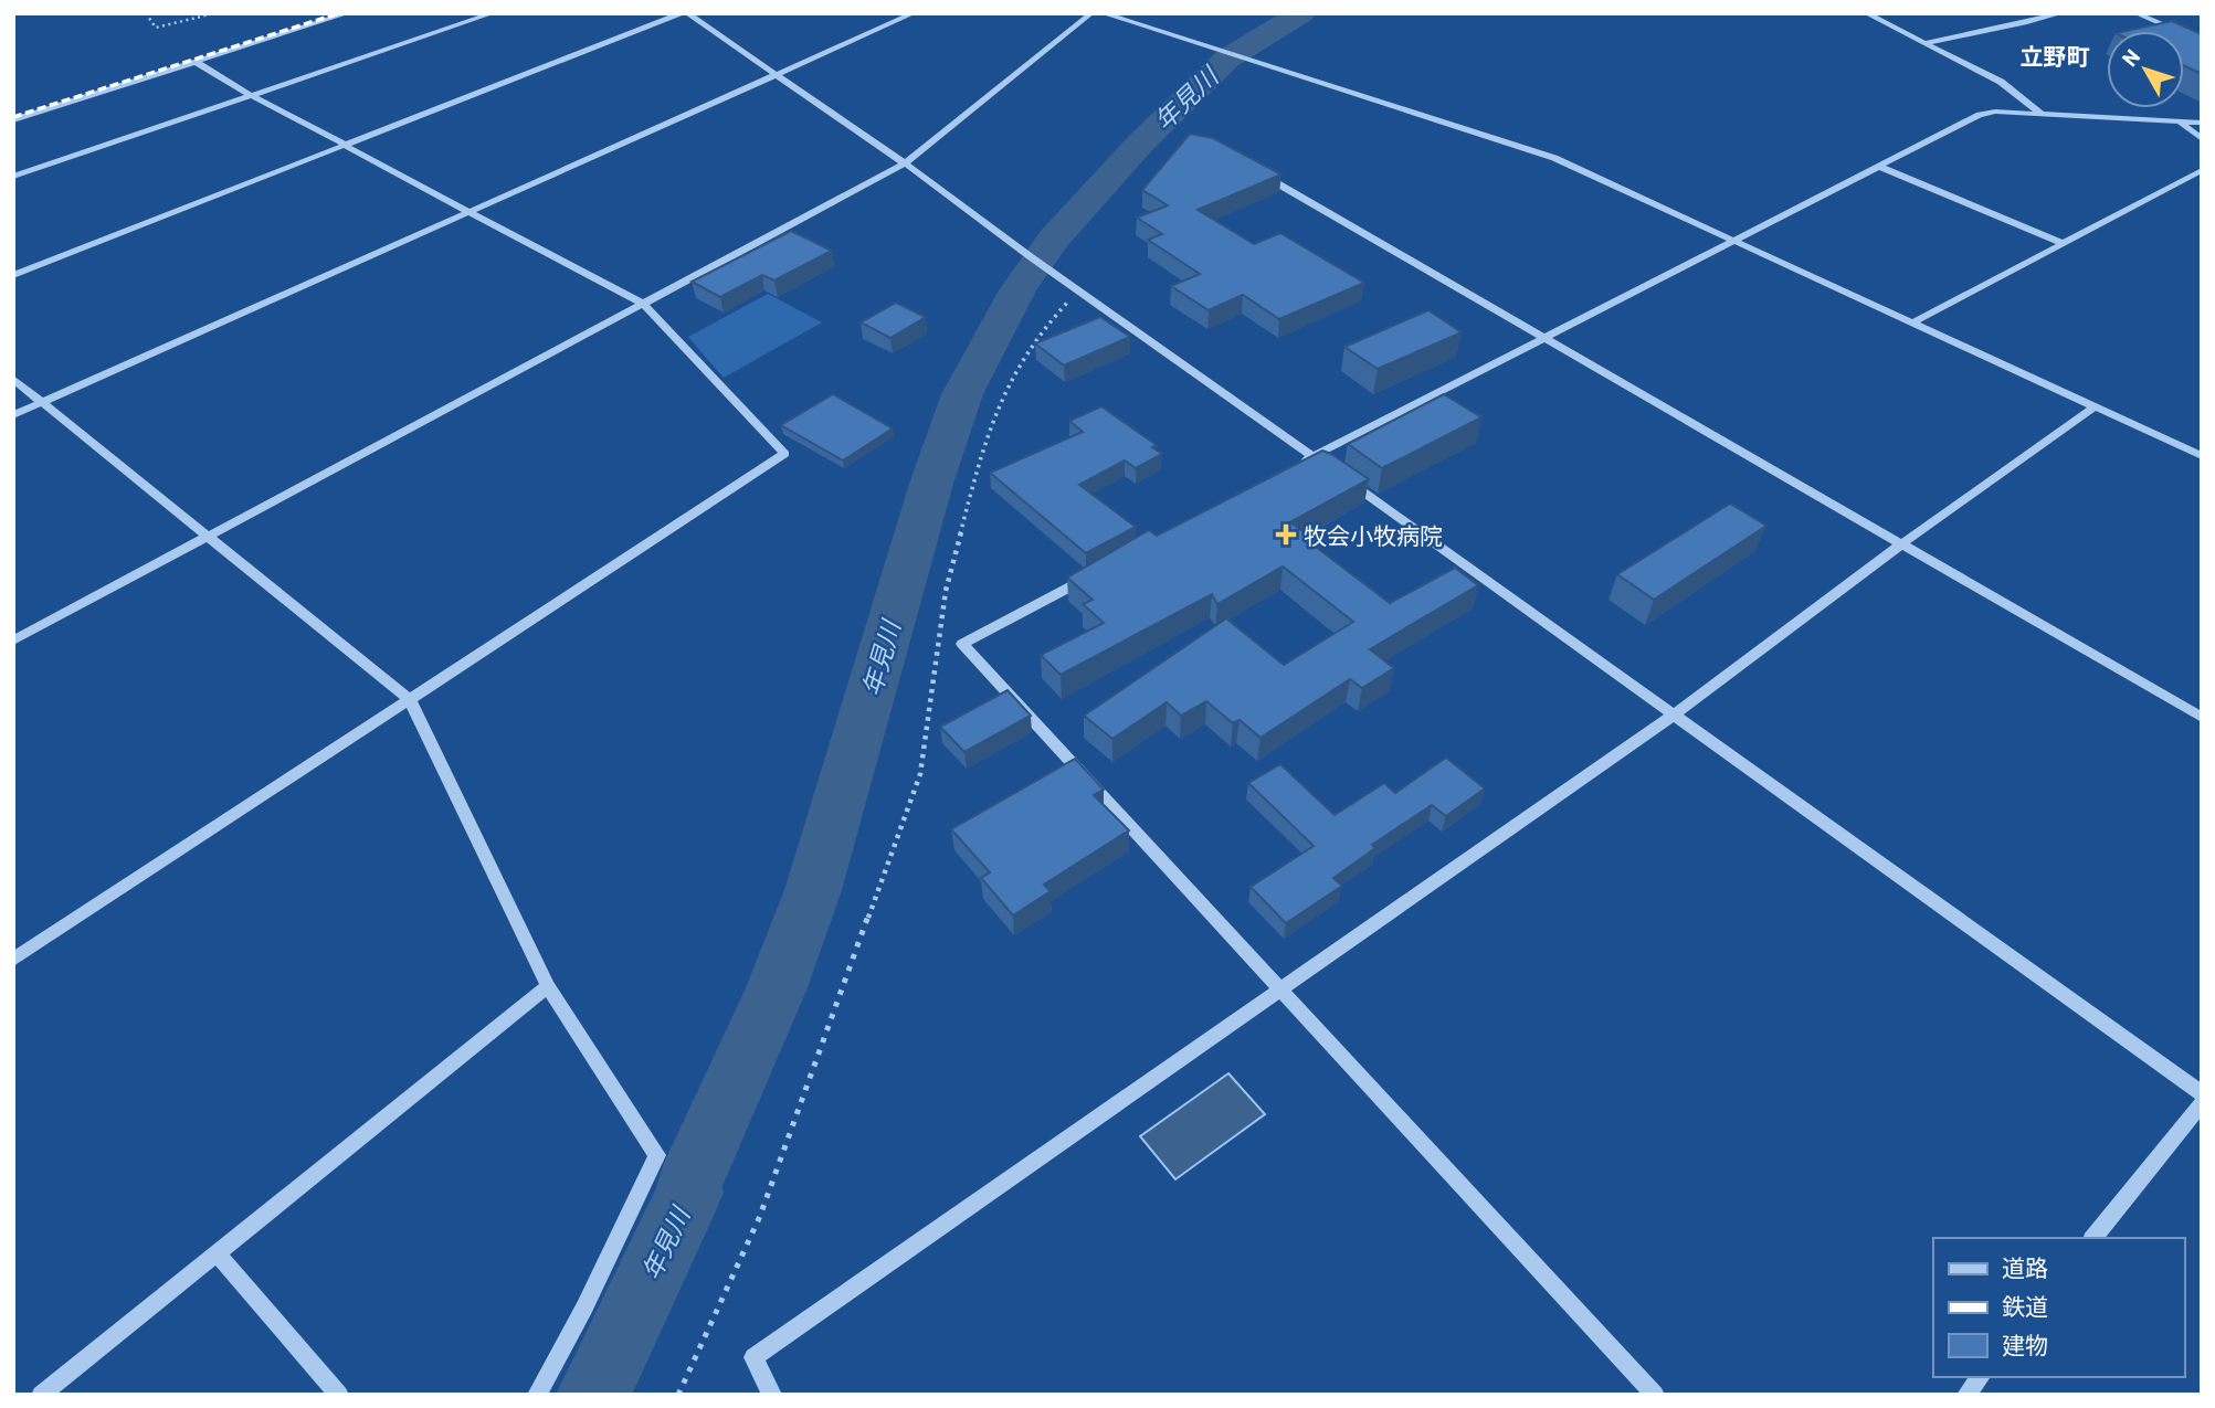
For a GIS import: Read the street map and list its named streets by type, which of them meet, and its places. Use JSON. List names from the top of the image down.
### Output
{
  "districts": ["立野町"],
  "water": ["年見川"],
  "places": {
    "health": ["牧会小牧病院"]
  },
  "legend": ["道路", "鉄道", "建物"],
  "north": "top left"
}
